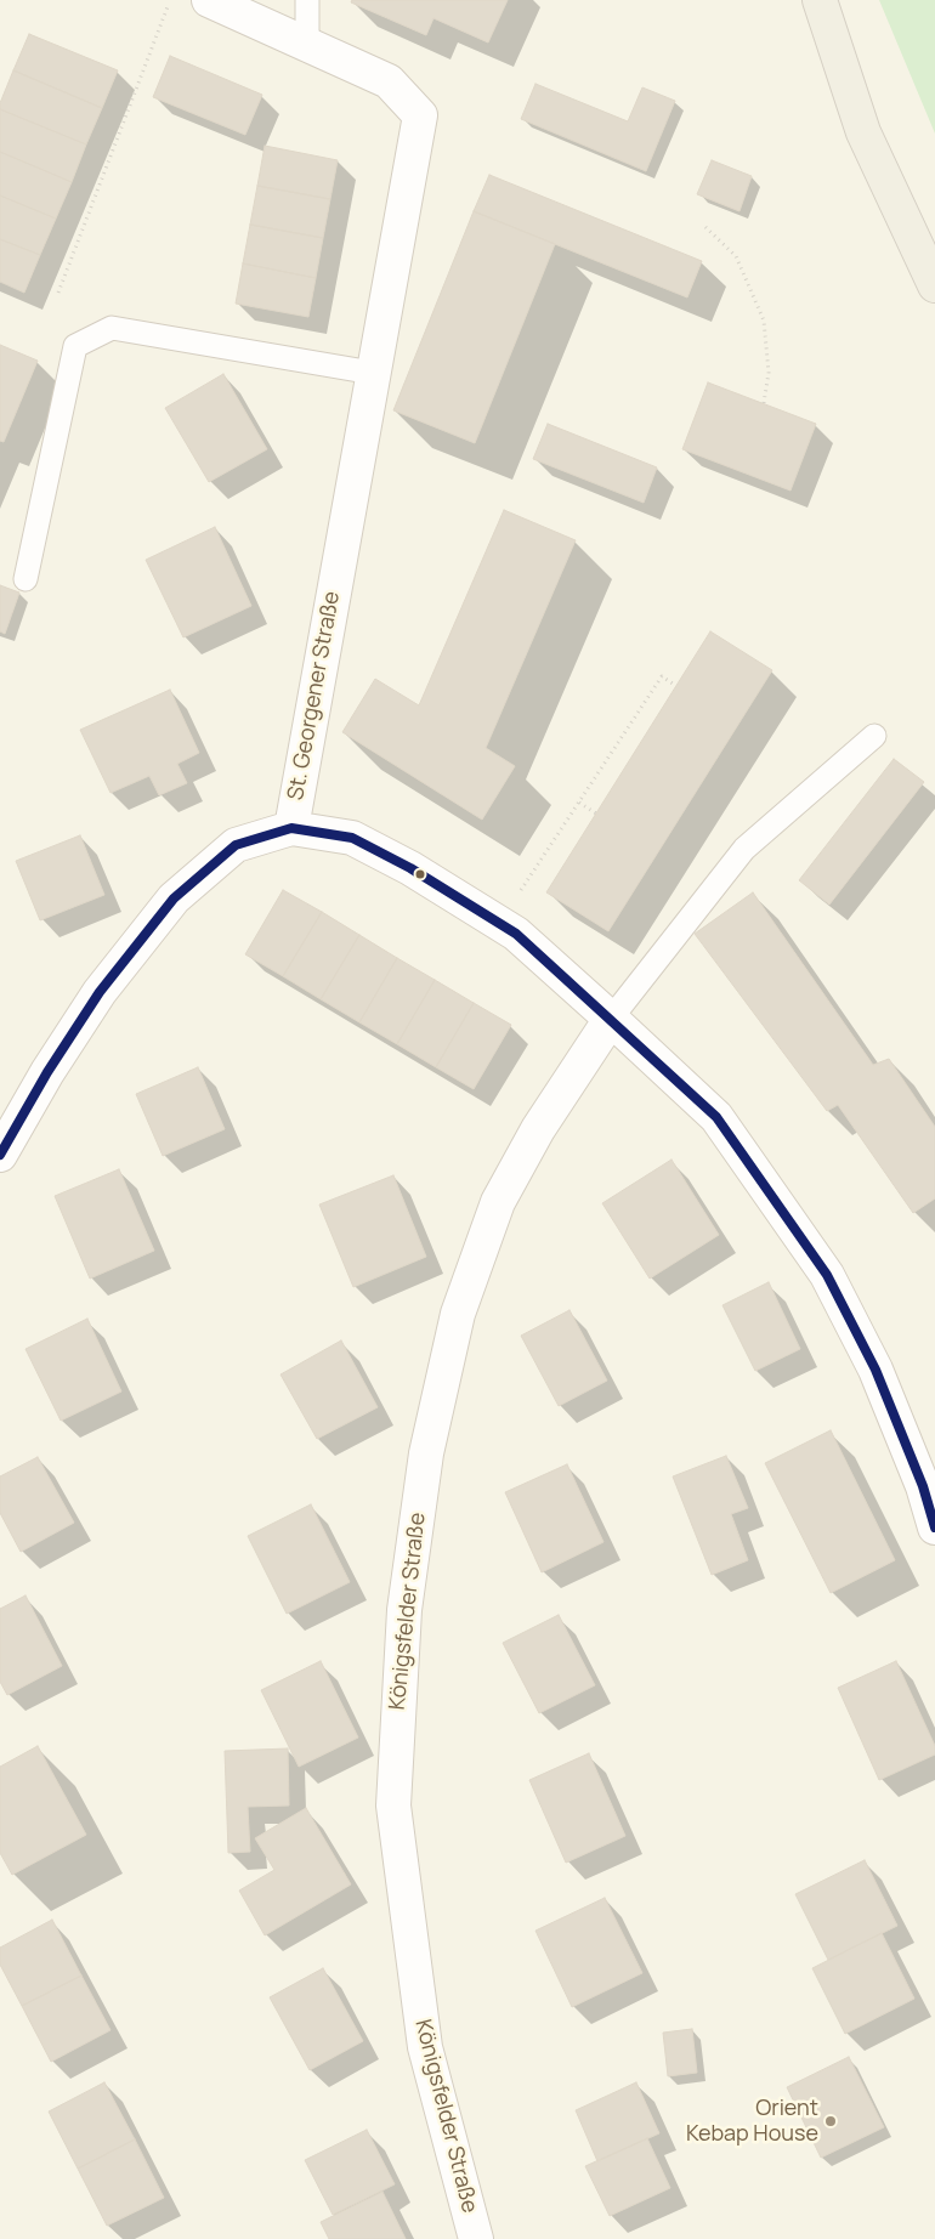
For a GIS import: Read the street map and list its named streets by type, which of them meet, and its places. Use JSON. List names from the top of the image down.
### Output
{
  "streets": {
    "street": ["St. Georgener Straße", "Königsfelder Straße"]
  },
  "places": ["Orient Kebap House"]
}
